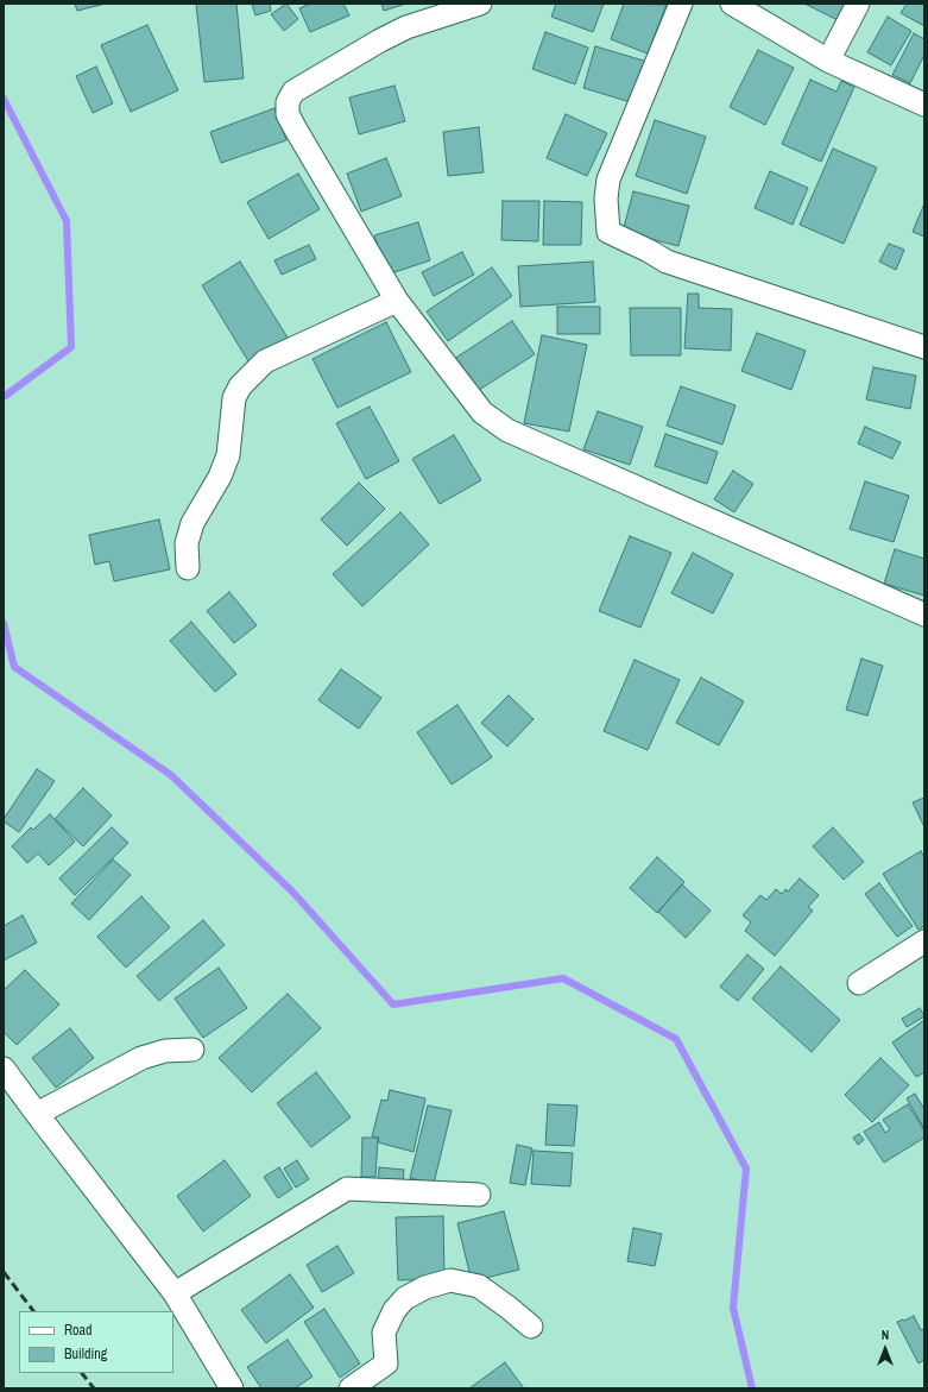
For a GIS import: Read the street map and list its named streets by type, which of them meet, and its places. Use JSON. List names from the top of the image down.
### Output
{
  "legend": ["Road", "Building"],
  "north": "top"
}
